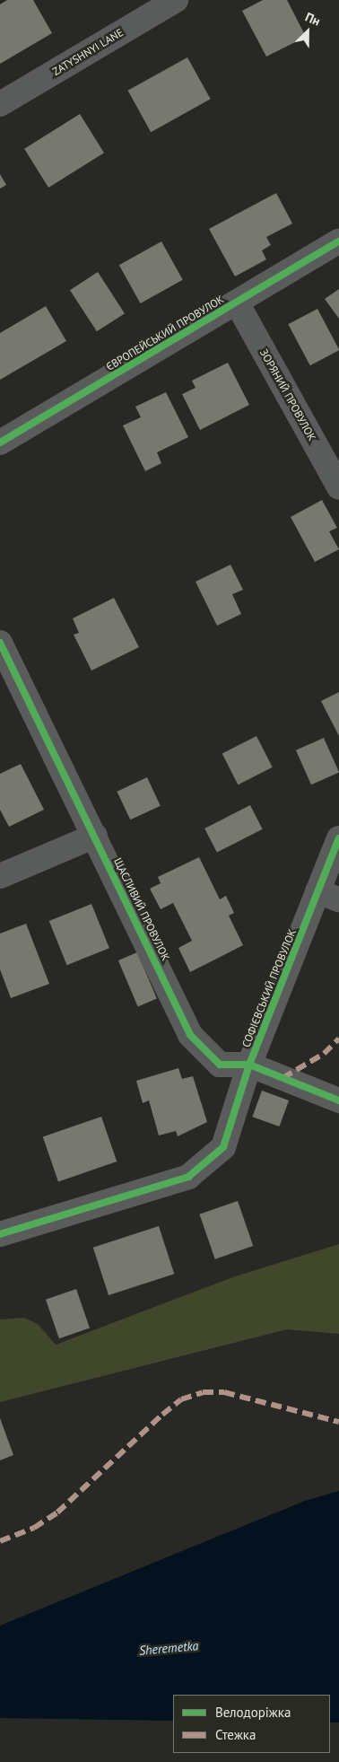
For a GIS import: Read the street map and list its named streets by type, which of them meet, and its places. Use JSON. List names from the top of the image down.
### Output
{
  "streets": {
    "street": [
      "ZATYSHNYI LANE",
      "ЄВРОПЕЙСЬКИЙ ПРОВУЛОК",
      "ЗОРЯНИЙ ПРОВУЛОК",
      "ЩАСЛИВИЙ ПРОВУЛОК",
      "СОФІЄВСЬКИЙ ПРОВУЛОК"
    ]
  },
  "crossings": [
    ["ЄВРОПЕЙСЬКИЙ ПРОВУЛОК", "ЗОРЯНИЙ ПРОВУЛОК"],
    ["ЩАСЛИВИЙ ПРОВУЛОК", "СОФІЄВСЬКИЙ ПРОВУЛОК"]
  ],
  "water": ["Sheremetka"],
  "legend": ["Велодоріжка", "Стежка"],
  "north": "top right"
}
